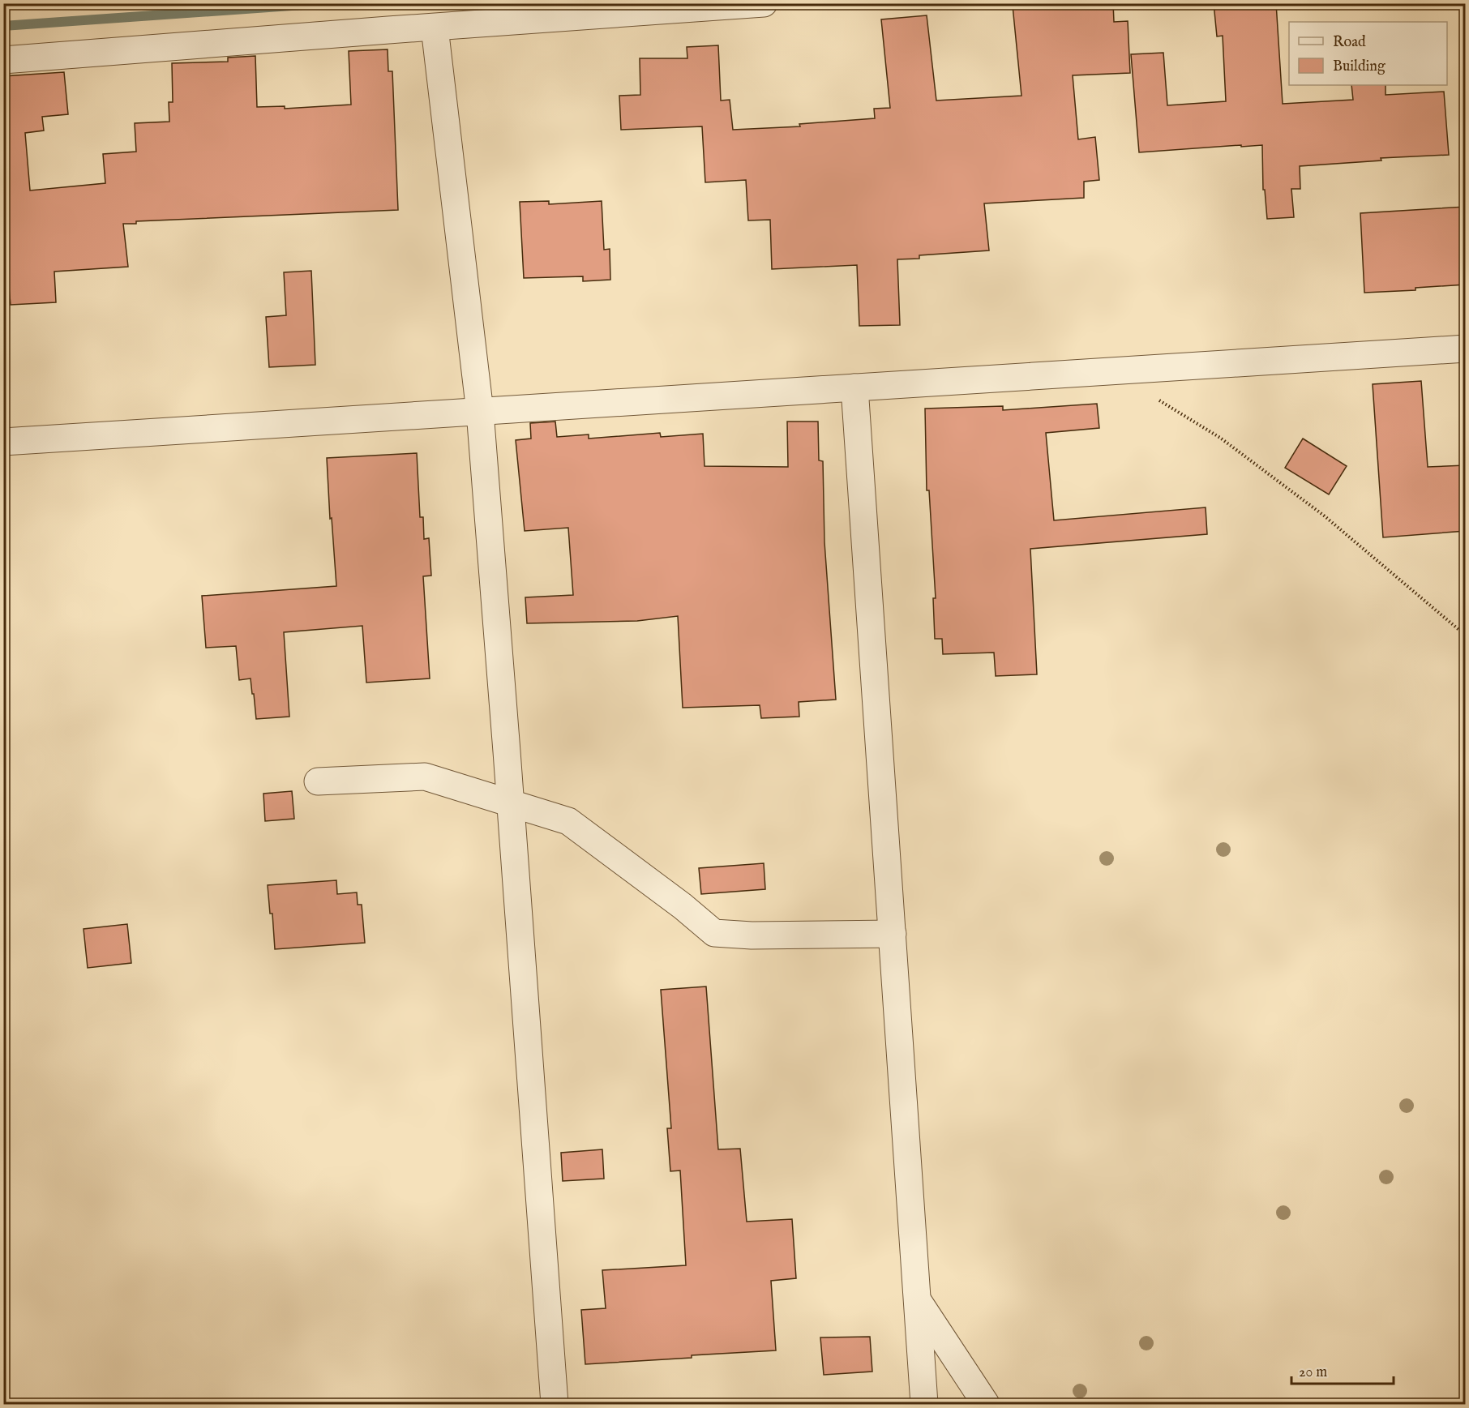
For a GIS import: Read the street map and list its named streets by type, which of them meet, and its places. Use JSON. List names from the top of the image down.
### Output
{
  "legend": ["Road", "Building"],
  "scale_bar": "20 m"
}
